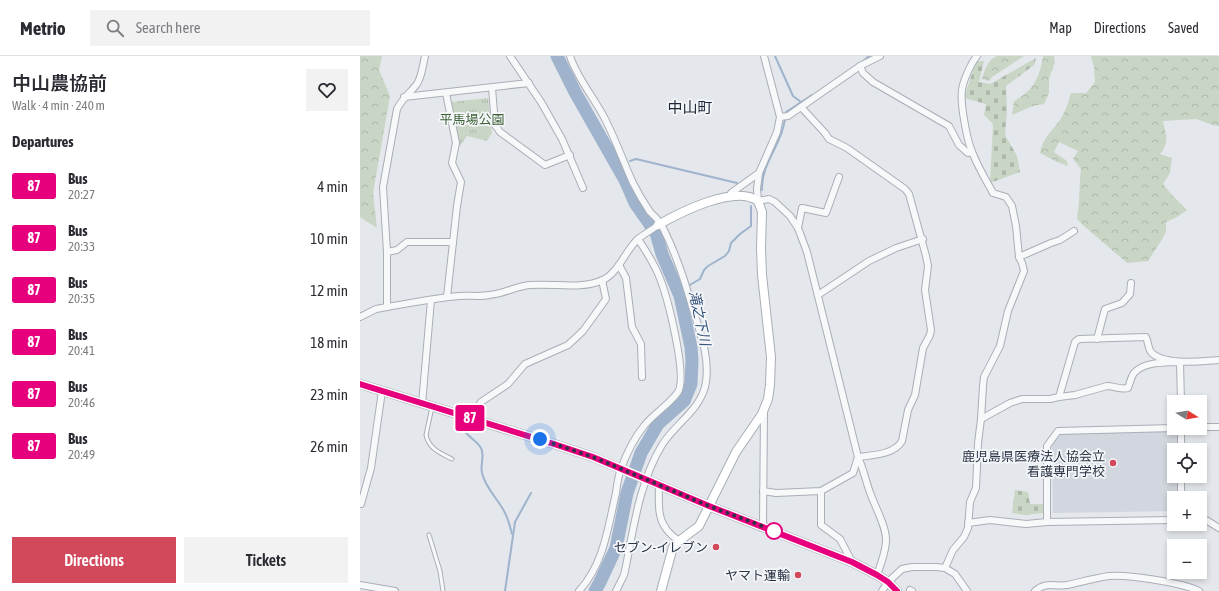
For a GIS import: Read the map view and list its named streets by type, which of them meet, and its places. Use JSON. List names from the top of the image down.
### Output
{
  "districts": ["中山町"],
  "water": ["滝之下川"],
  "parks": ["平馬場公園"],
  "places": ["鹿児島県医療法人協会立 看護専門学校", "セブン-イレブン", "ヤマト運輸"],
  "lines": ["bus line 87"],
  "north": "right",
  "page": {
    "header": "Metrio",
    "search": "Search here",
    "nav": ["Map", "Directions", "Saved"],
    "heading": [
      ["中山農協前", "Walk · 4 min · 240 m"],
      "Departures"
    ],
    "on_map": "87",
    "list": [
      {
        "mark": "87",
        "name": "Bus",
        "note": "20:27",
        "value": "4 min"
      },
      {
        "mark": "87",
        "name": "Bus",
        "note": "20:33",
        "value": "10 min"
      },
      {
        "mark": "87",
        "name": "Bus",
        "note": "20:35",
        "value": "12 min"
      },
      {
        "mark": "87",
        "name": "Bus",
        "note": "20:41",
        "value": "18 min"
      },
      {
        "mark": "87",
        "name": "Bus",
        "note": "20:46",
        "value": "23 min"
      },
      {
        "mark": "87",
        "name": "Bus",
        "note": "20:49",
        "value": "26 min"
      }
    ],
    "map_buttons": ["+", "−"],
    "buttons": ["Directions", "Tickets"]
  }
}
